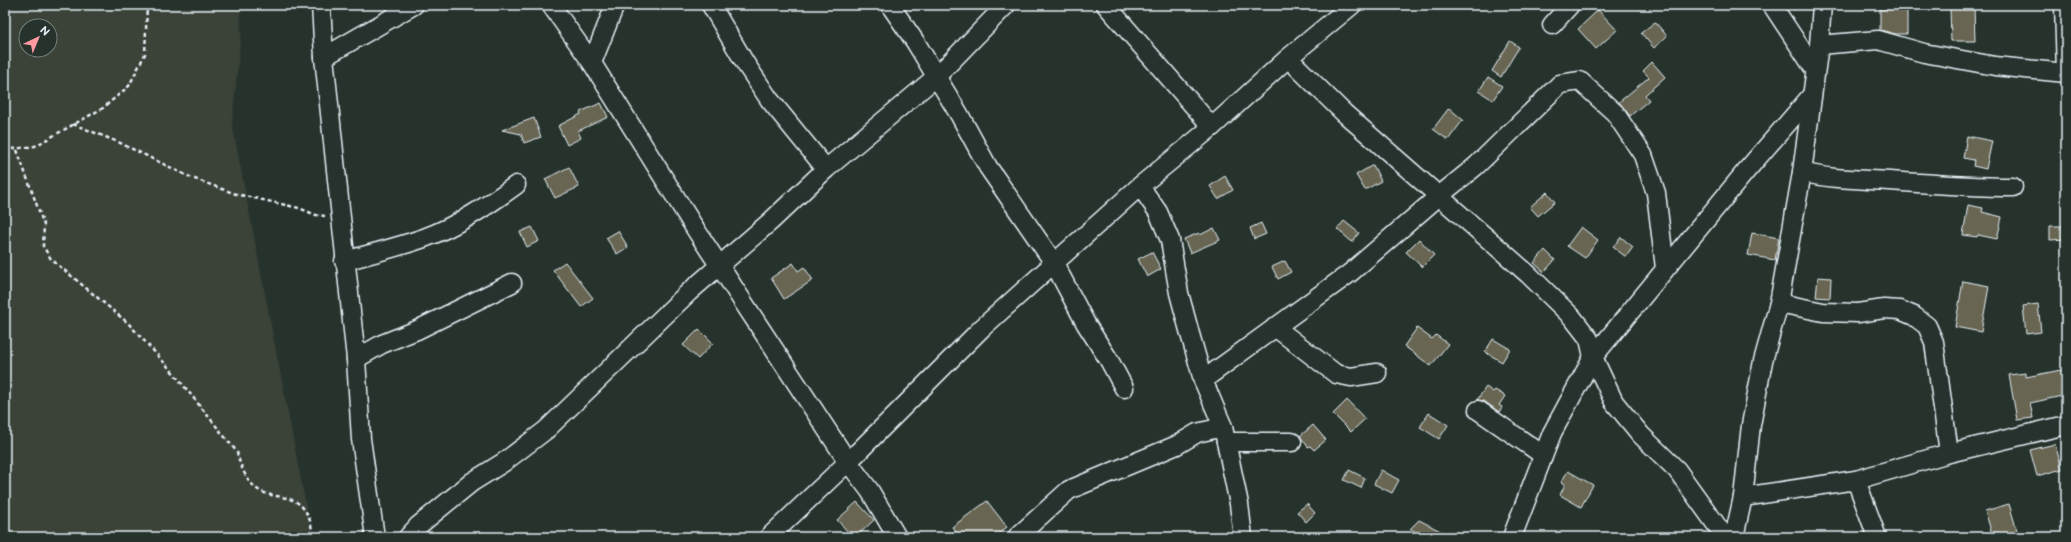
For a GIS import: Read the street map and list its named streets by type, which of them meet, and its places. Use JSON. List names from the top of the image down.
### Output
{
  "north": "top right"
}
